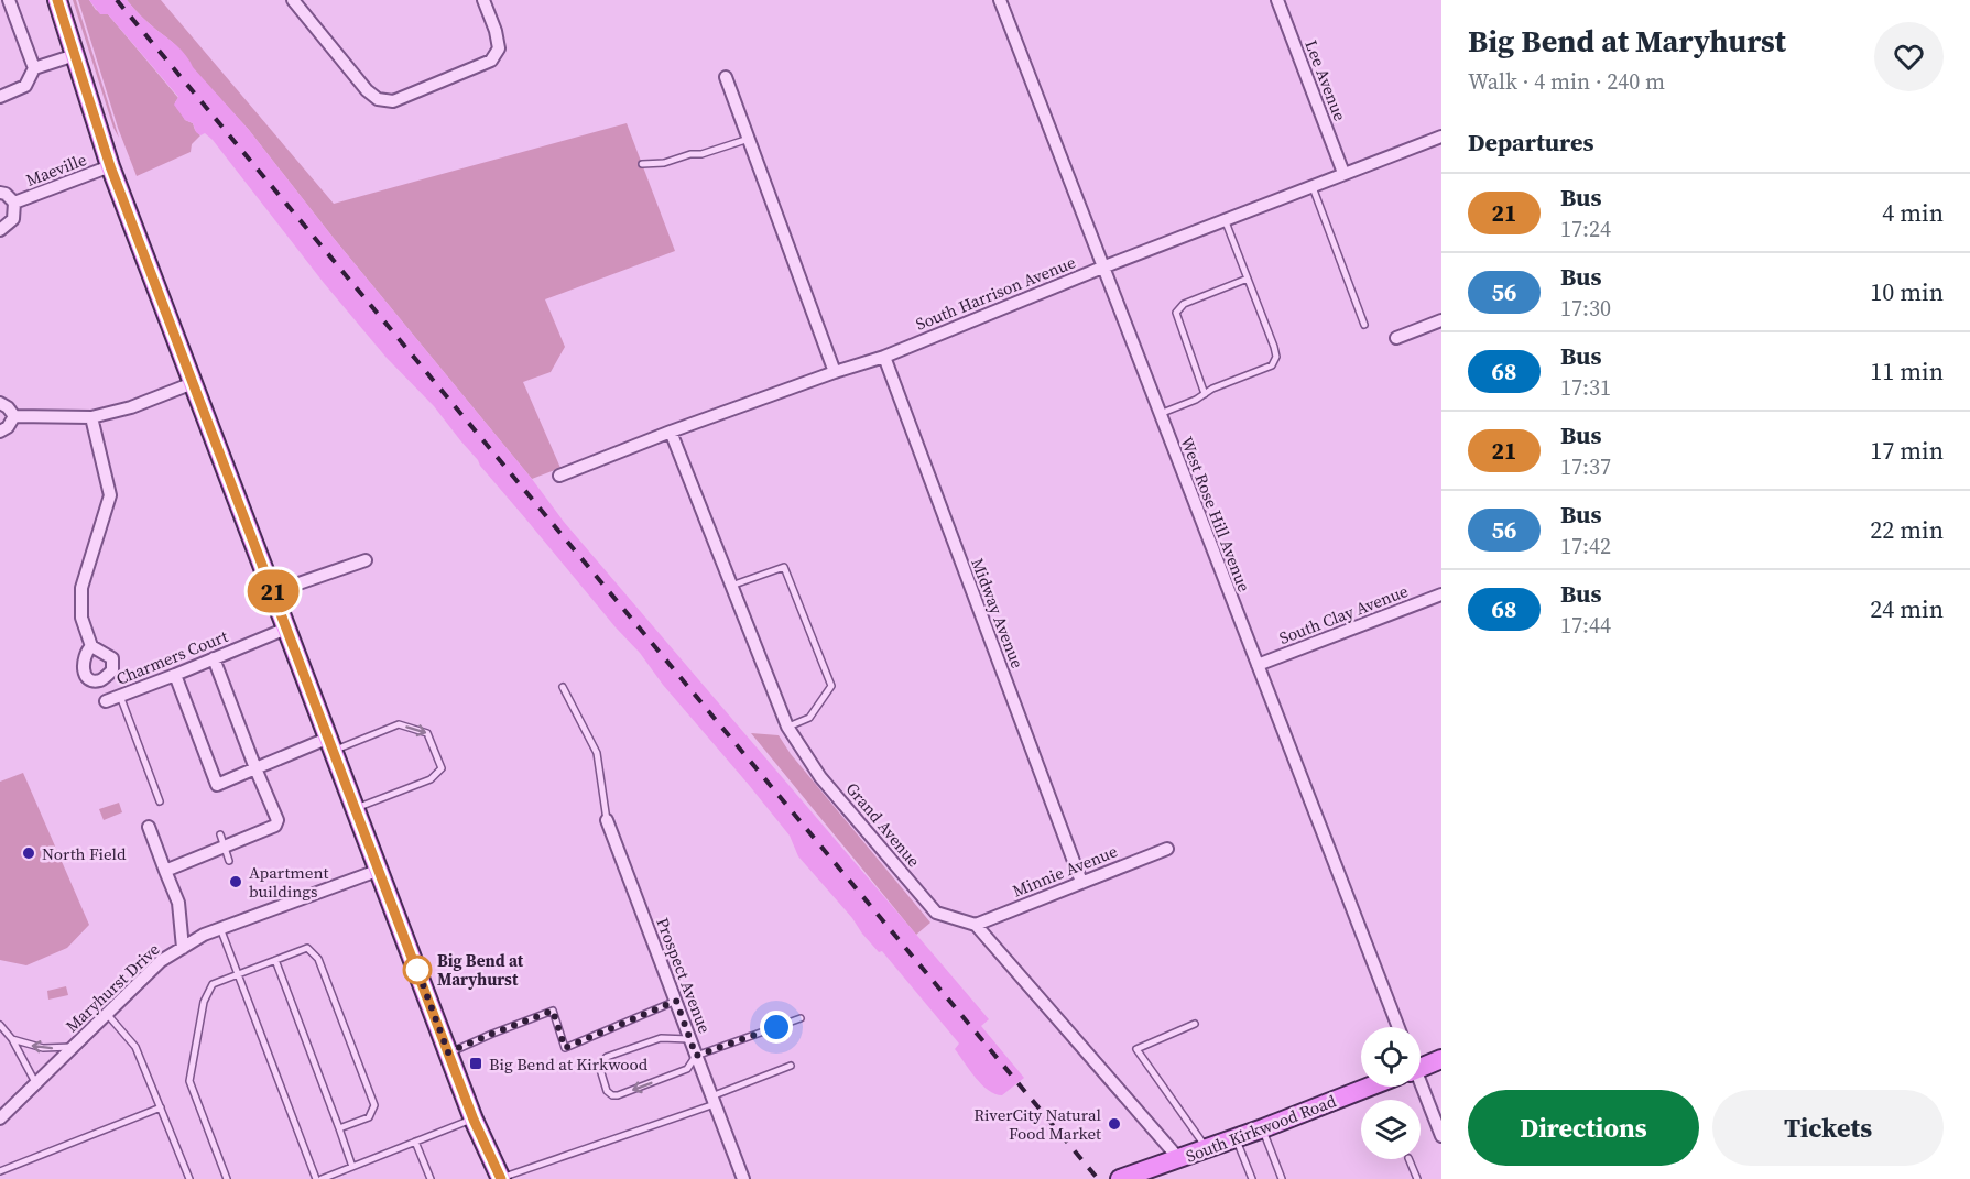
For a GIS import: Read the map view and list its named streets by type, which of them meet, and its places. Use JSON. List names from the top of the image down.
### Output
{
  "streets": {
    "main road": ["South Kirkwood Road"],
    "street": [
      "Lee Avenue",
      "Maeville",
      "South Harrison Avenue",
      "West Rose Hill Avenue",
      "Midway Avenue",
      "South Clay Avenue",
      "Charmers Court",
      "Grand Avenue",
      "Minnie Avenue",
      "Prospect Avenue",
      "Maryhurst Drive"
    ]
  },
  "crossings": [
    ["Lee Avenue", "South Harrison Avenue"],
    ["South Harrison Avenue", "West Rose Hill Avenue"],
    ["South Harrison Avenue", "Midway Avenue"],
    ["South Harrison Avenue", "Grand Avenue"],
    ["West Rose Hill Avenue", "South Clay Avenue"],
    ["Midway Avenue", "Minnie Avenue"],
    ["Grand Avenue", "Minnie Avenue"]
  ],
  "places": {
    "other": [
      "North Field",
      "Apartment buildings",
      "Big Bend at Maryhurst",
      "RiverCity Natural Food Market"
    ],
    "transit": ["Big Bend at Kirkwood"]
  },
  "lines": ["bus line 21"],
  "page": {
    "on_map": "21",
    "heading": [
      ["Big Bend at Maryhurst", "Walk · 4 min · 240 m"],
      "Departures"
    ],
    "list": [
      {
        "mark": "21",
        "name": "Bus",
        "note": "17:24",
        "value": "4 min"
      },
      {
        "mark": "56",
        "name": "Bus",
        "note": "17:30",
        "value": "10 min"
      },
      {
        "mark": "68",
        "name": "Bus",
        "note": "17:31",
        "value": "11 min"
      },
      {
        "mark": "21",
        "name": "Bus",
        "note": "17:37",
        "value": "17 min"
      },
      {
        "mark": "56",
        "name": "Bus",
        "note": "17:42",
        "value": "22 min"
      },
      {
        "mark": "68",
        "name": "Bus",
        "note": "17:44",
        "value": "24 min"
      }
    ],
    "buttons": ["Directions", "Tickets"]
  }
}
